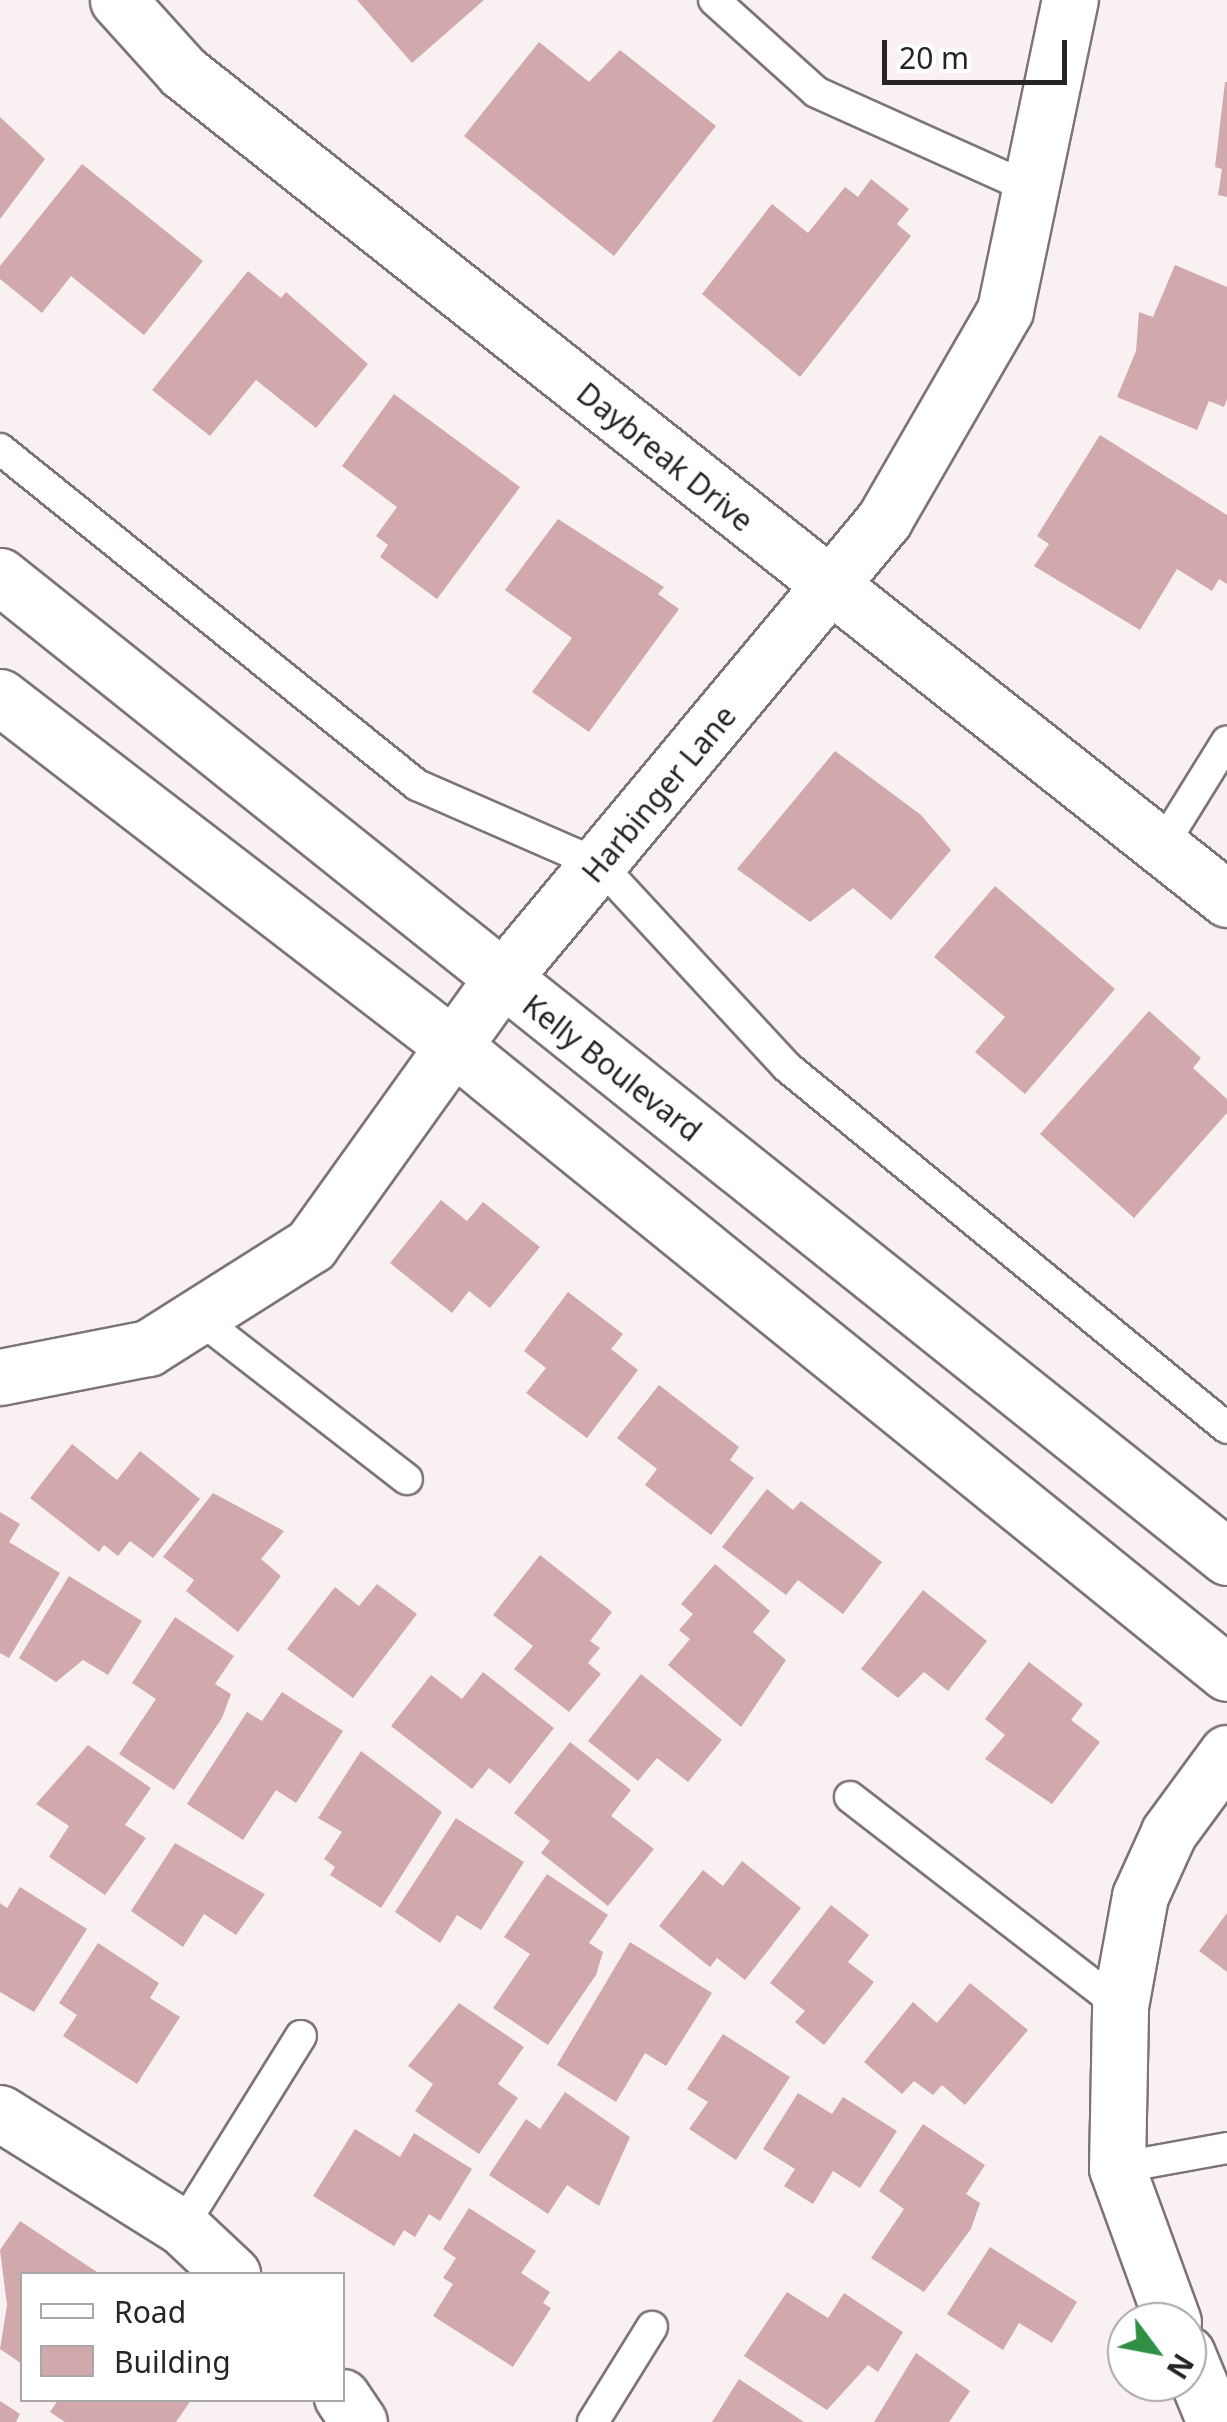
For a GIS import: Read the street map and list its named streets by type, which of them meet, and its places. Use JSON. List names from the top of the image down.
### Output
{
  "streets": {
    "street": ["Daybreak Drive", "Harbinger Lane", "Kelly Boulevard"]
  },
  "crossings": [
    ["Daybreak Drive", "Harbinger Lane"],
    ["Harbinger Lane", "Kelly Boulevard"]
  ],
  "legend": ["Road", "Building"],
  "scale_bar": "20 m",
  "north": "bottom right"
}
